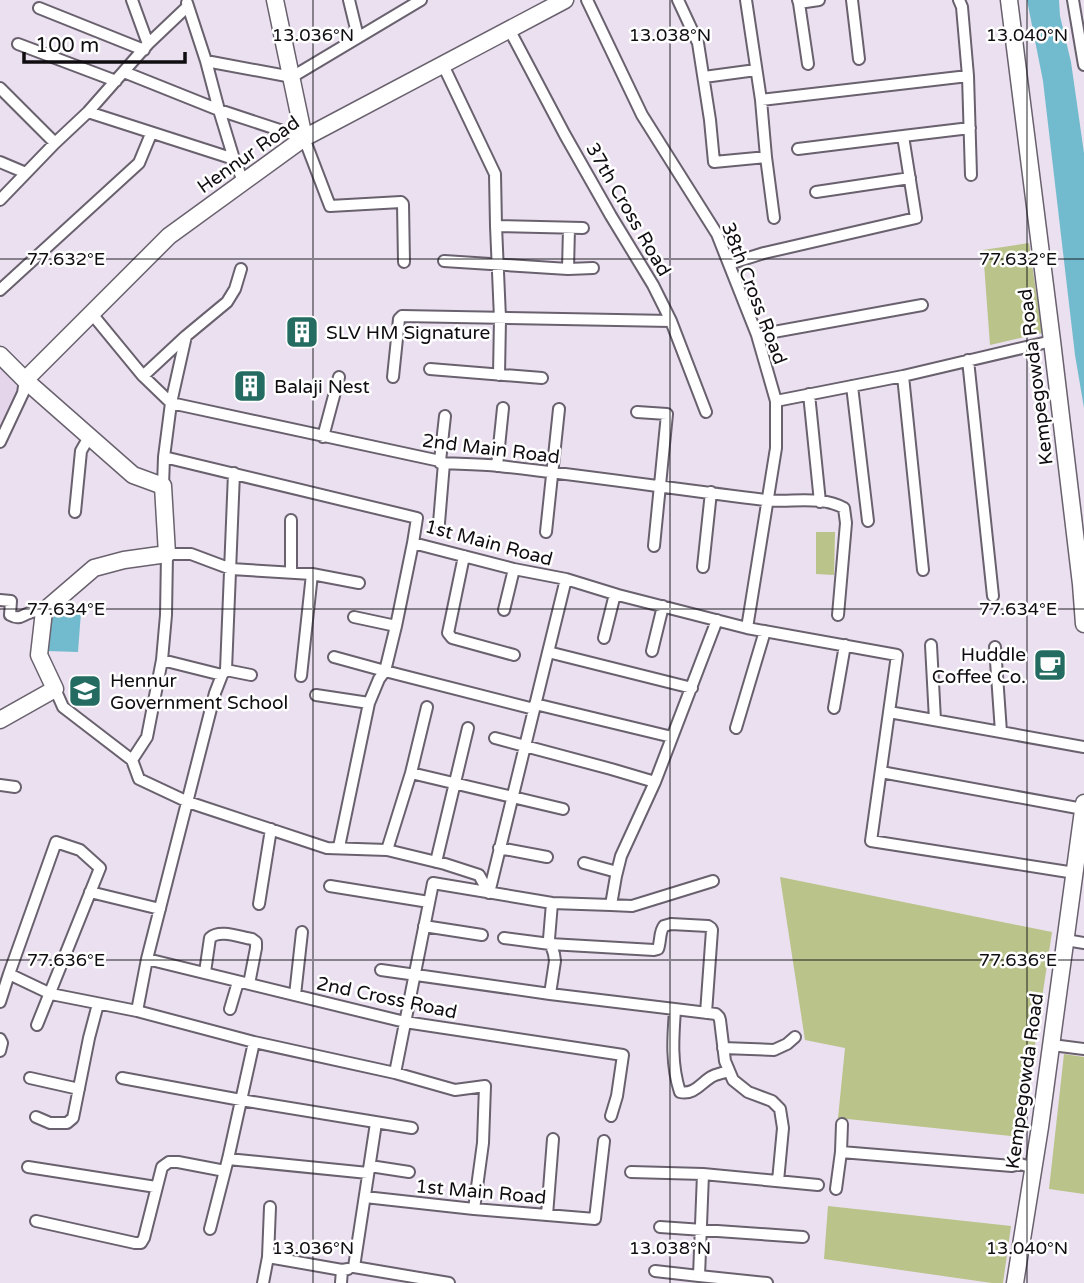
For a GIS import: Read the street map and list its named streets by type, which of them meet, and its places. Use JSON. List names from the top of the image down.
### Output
{
  "streets": {
    "street": [
      "Hennur Road",
      "37th Cross Road",
      "38th Cross Road",
      "Kempegowda Road",
      "2nd Main Road",
      "1st Main Road",
      "2nd Cross Road"
    ]
  },
  "crossings": [
    ["Hennur Road", "37th Cross Road"],
    ["38th Cross Road", "2nd Main Road"],
    ["38th Cross Road", "1st Main Road"]
  ],
  "places": {
    "building": ["SLV HM Signature", "Balaji Nest"],
    "cafe": ["Huddle Coffee Co."],
    "school or university": ["Hennur Government School"]
  },
  "scale_bar": "100 m",
  "coordinates": [
    "13.036°N",
    "13.038°N",
    "13.040°N",
    "77.632°E",
    "77.634°E",
    "77.636°E"
  ]
}
